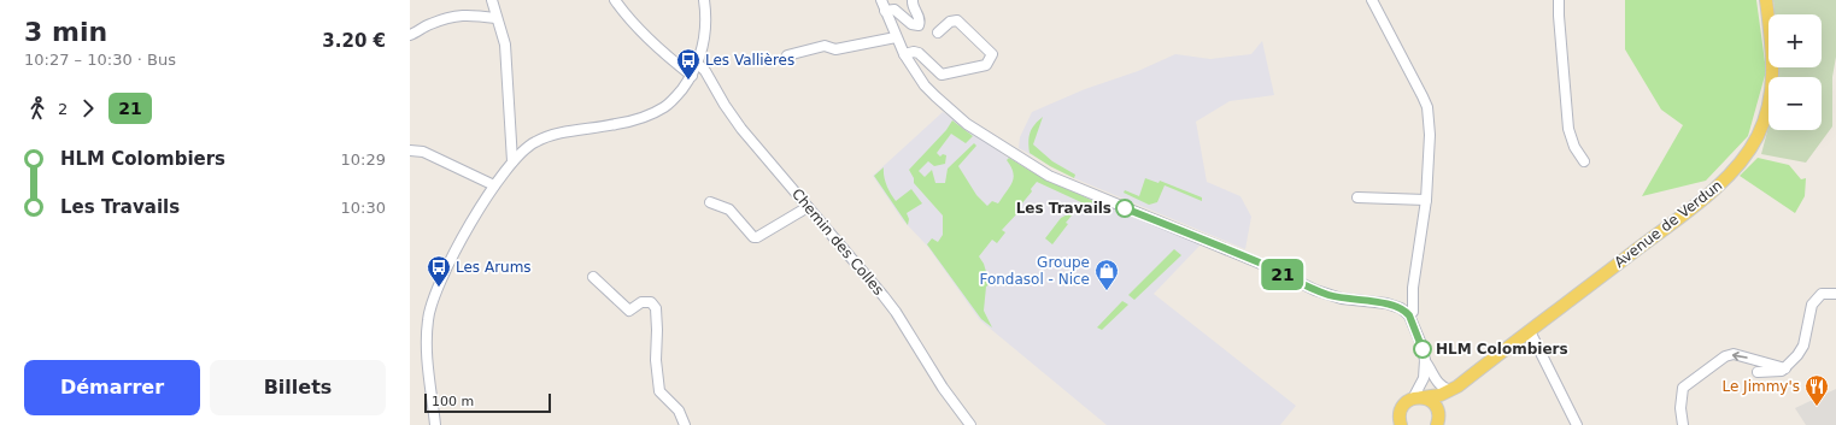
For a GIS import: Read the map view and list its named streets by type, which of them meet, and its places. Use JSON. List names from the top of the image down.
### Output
{
  "streets": {
    "main road": ["Avenue de Verdun"],
    "street": ["Chemin des Colles"]
  },
  "places": {
    "bus stop": ["Les Vallières", "Les Arums"],
    "other": ["Les Travails", "HLM Colombiers"],
    "shop": ["Groupe Fondasol - Nice"],
    "restaurant": ["Le Jimmy's"]
  },
  "lines": ["bus line 21"],
  "scale_bar": "100 m",
  "page": {
    "heading": ["3 min", "10:27 – 10:30 · Bus", "3.20 €"],
    "on_map": "21",
    "map_buttons": ["+", "−"],
    "legs": ["2", "21"],
    "list": [
      {
        "name": "HLM Colombiers",
        "value": "10:29"
      },
      {
        "name": "Les Travails",
        "value": "10:30"
      }
    ],
    "buttons": ["Démarrer", "Billets"],
    "scale": "100 m"
  }
}
